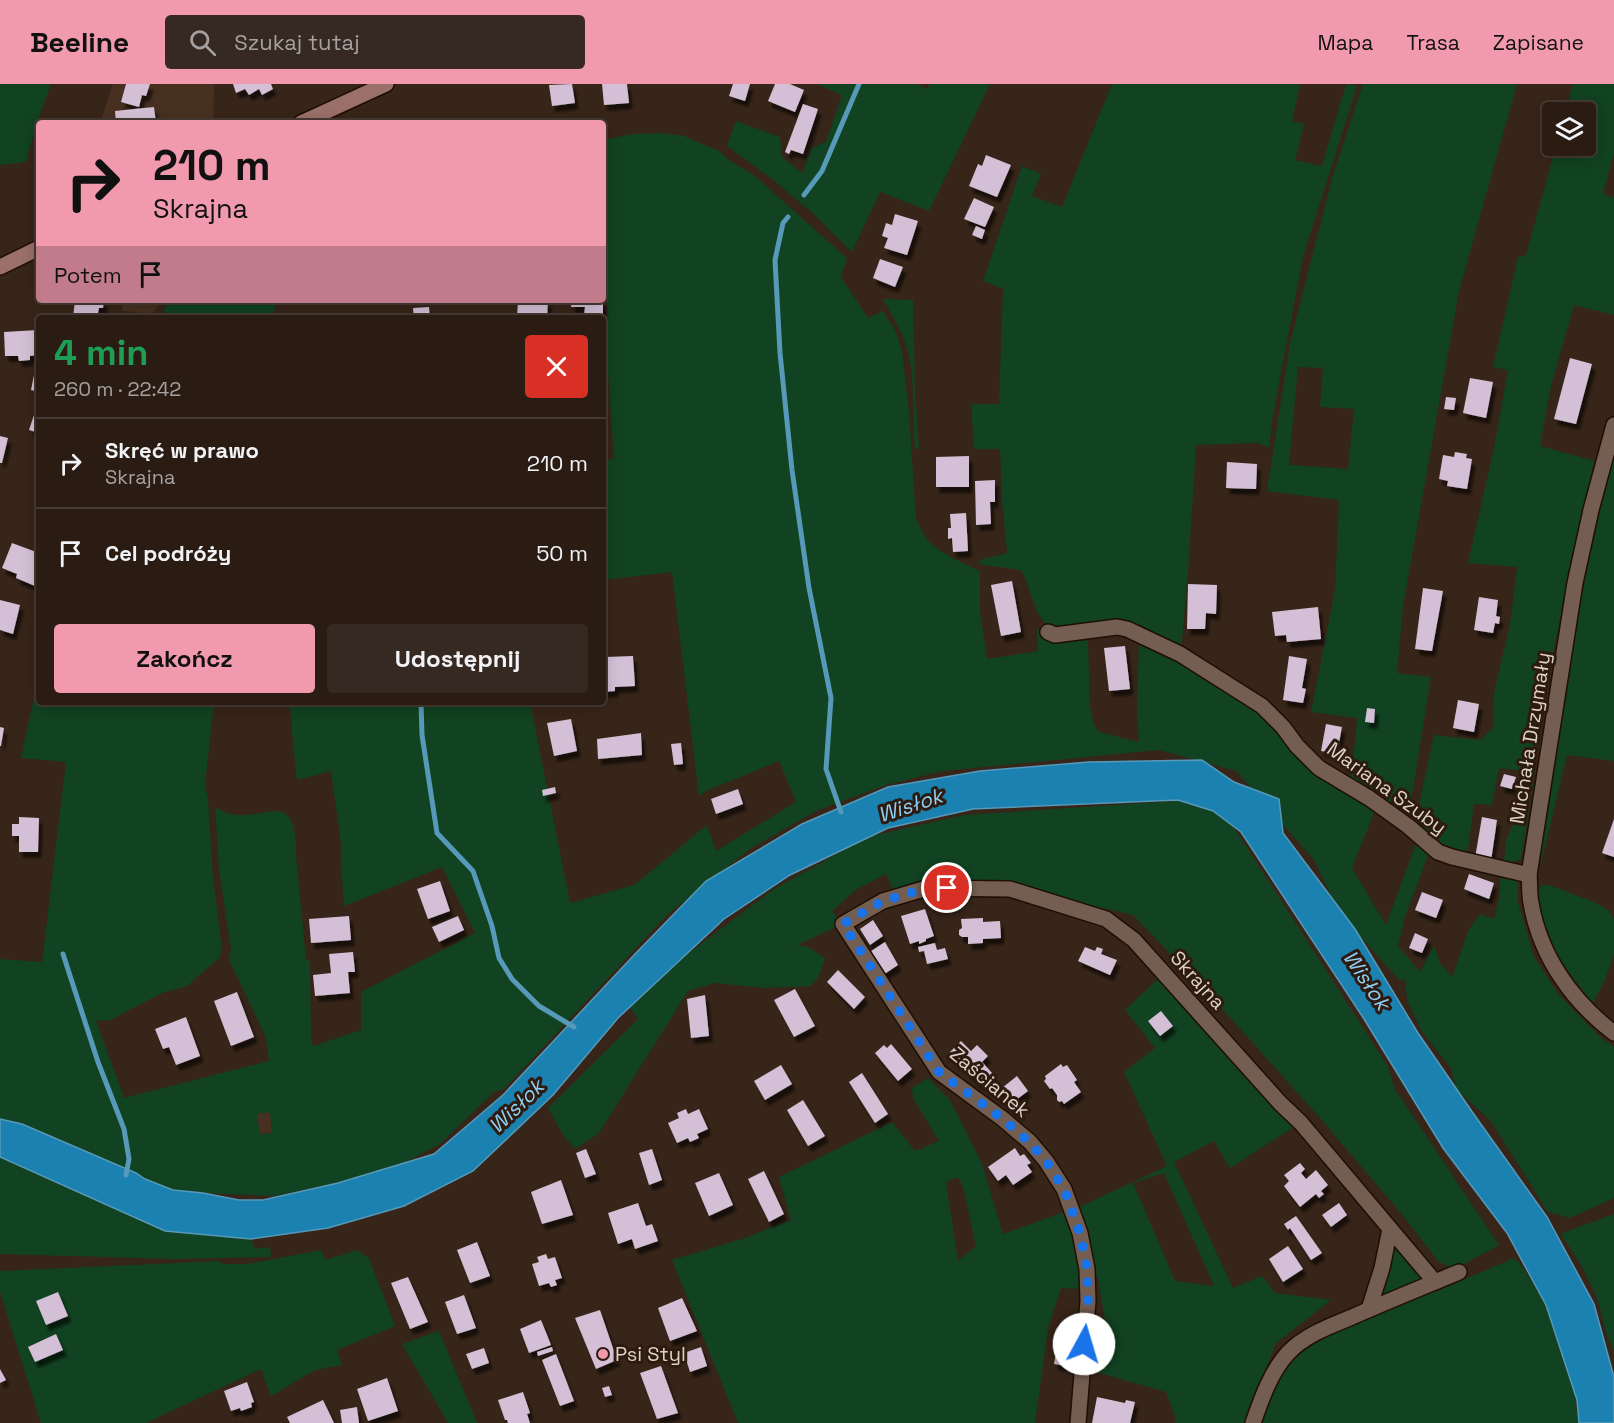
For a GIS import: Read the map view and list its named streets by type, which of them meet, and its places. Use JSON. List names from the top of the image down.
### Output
{
  "streets": {
    "street": [
      "Michała Drzymały",
      "Mariana Szuby",
      "Skrajna",
      "Zaścianek"
    ]
  },
  "crossings": [
    ["Michała Drzymały", "Mariana Szuby"],
    ["Skrajna", "Zaścianek"]
  ],
  "water": ["Wisłok"],
  "places": ["Psi Styl"],
  "page": {
    "header": "Beeline",
    "search": "Szukaj tutaj",
    "nav": ["Mapa", "Trasa", "Zapisane"],
    "turn": ["210 m", "Skrajna"],
    "then": "Potem",
    "heading": ["4 min", "260 m · 22:42"],
    "list": [
      {
        "name": "Skręć w prawo",
        "note": "Skrajna",
        "value": "210 m"
      },
      {
        "name": "Cel podróży",
        "value": "50 m"
      }
    ],
    "buttons": ["Zakończ", "Udostępnij"]
  }
}
